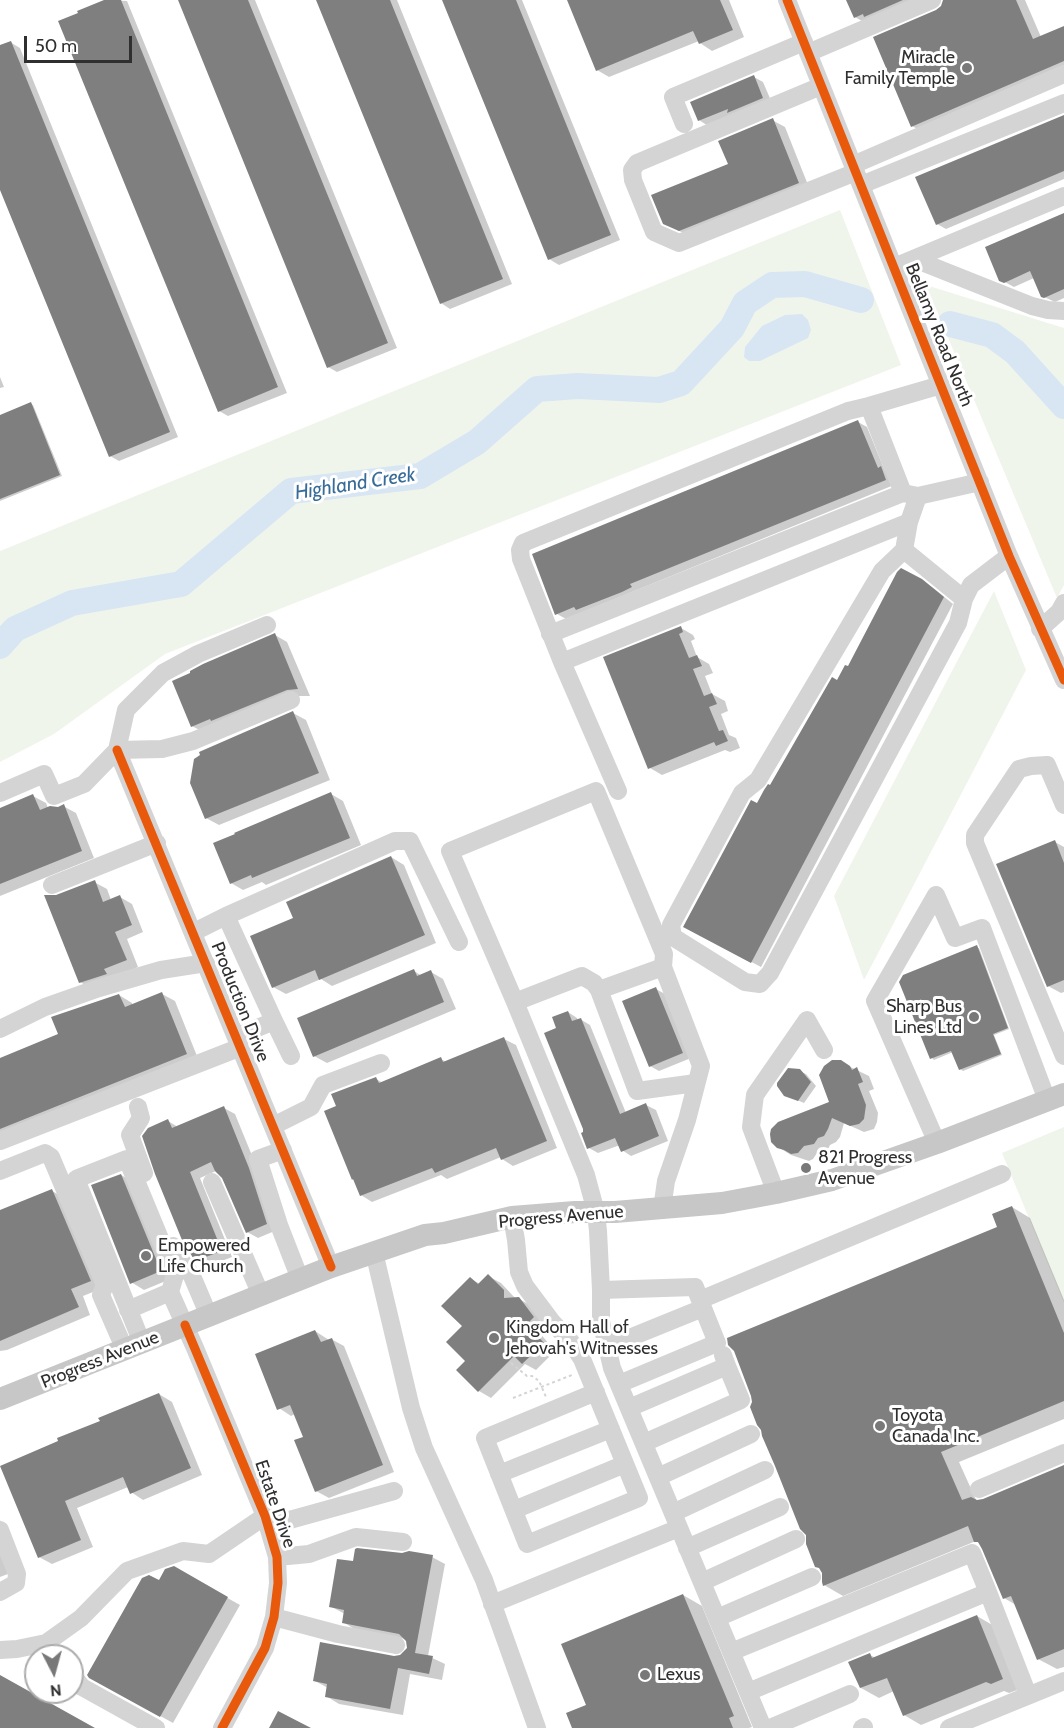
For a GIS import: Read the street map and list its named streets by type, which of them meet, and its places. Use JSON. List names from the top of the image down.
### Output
{
  "streets": {
    "main road": ["Progress Avenue"],
    "street": ["Bellamy Road North", "Production Drive", "Estate Drive"]
  },
  "crossings": [
    ["Production Drive", "Progress Avenue"],
    ["Progress Avenue", "Estate Drive"]
  ],
  "water": ["Highland Creek"],
  "places": [
    "Miracle Family Temple",
    "Sharp Bus Lines Ltd",
    "821 Progress Avenue",
    "Empowered Life Church",
    "Kingdom Hall of Jehovah's Witnesses",
    "Toyota Canada Inc.",
    "Lexus"
  ],
  "scale_bar": "50 m",
  "north": "bottom"
}
